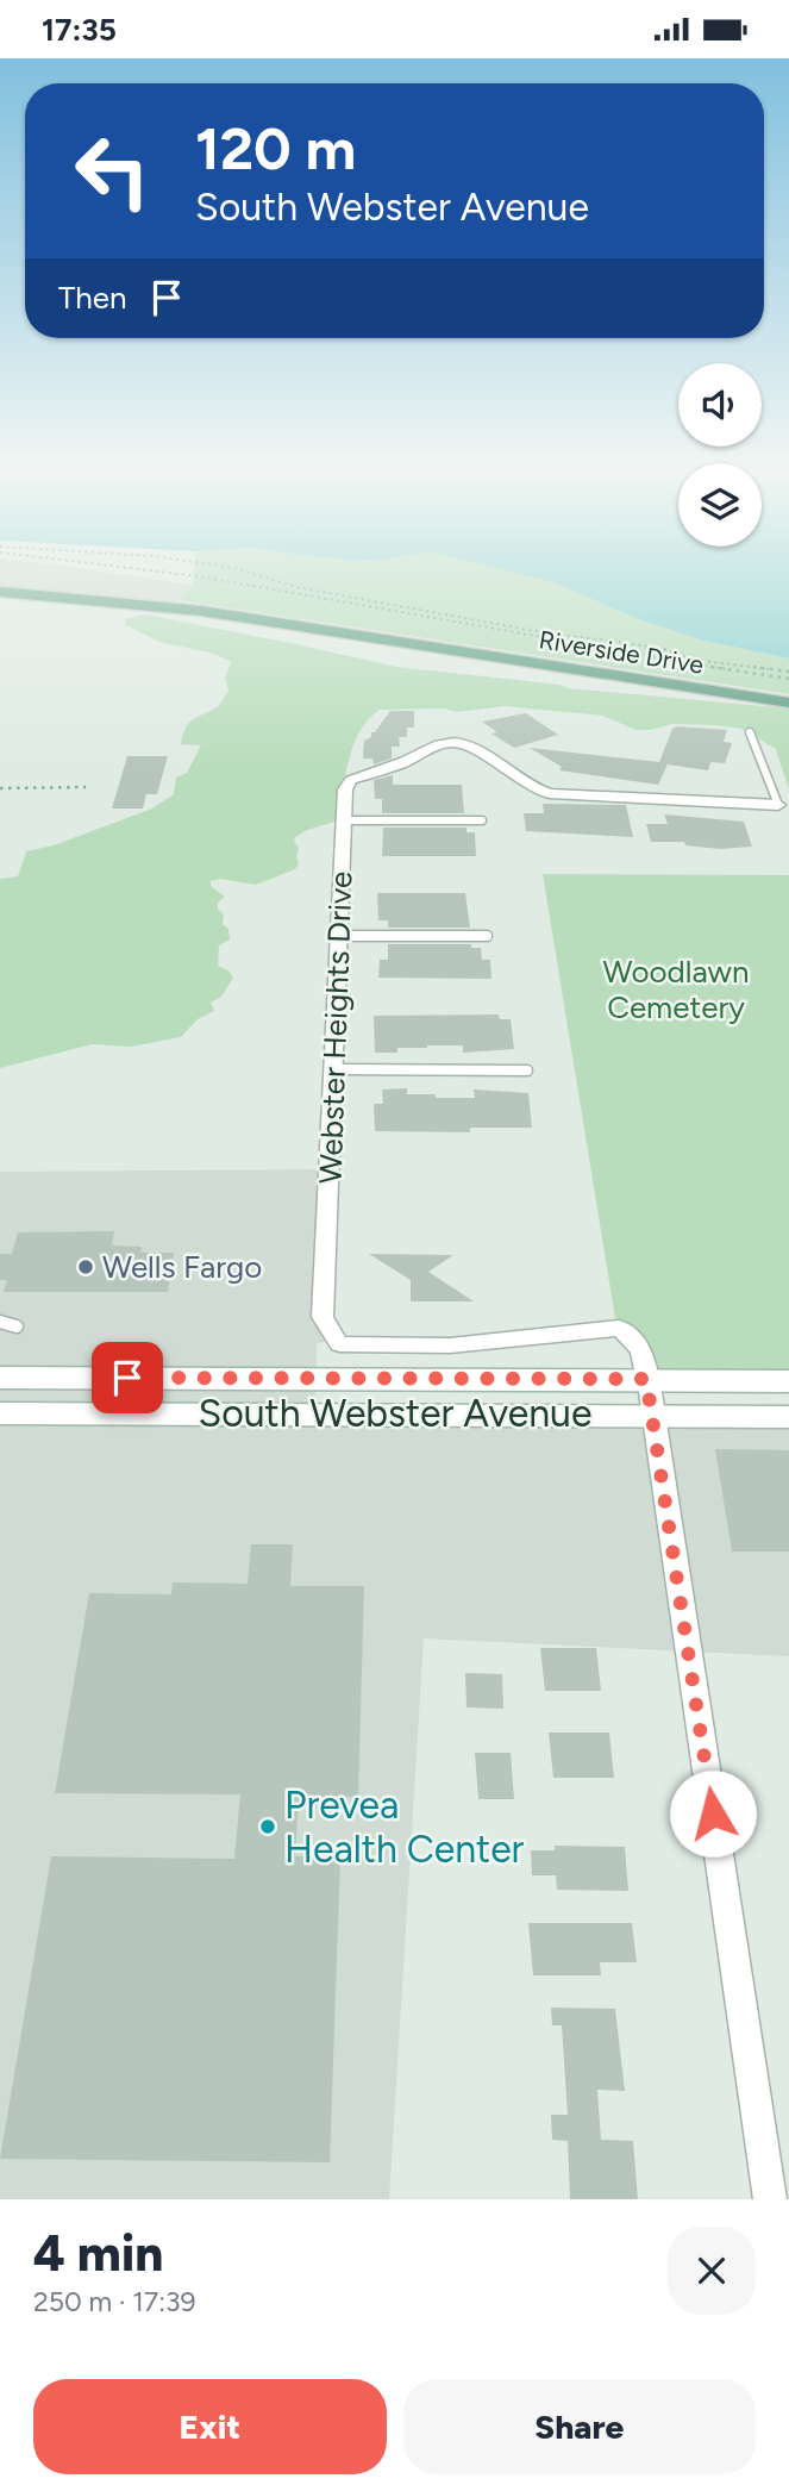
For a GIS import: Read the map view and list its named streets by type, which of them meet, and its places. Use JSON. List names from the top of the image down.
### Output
{
  "streets": {
    "main road": ["Riverside Drive", "South Webster Avenue"],
    "street": ["Webster Heights Drive"]
  },
  "crossings": [
    ["Webster Heights Drive", "South Webster Avenue"]
  ],
  "parks": ["Woodlawn Cemetery"],
  "places": ["Wells Fargo", "Prevea Health Center"],
  "page": {
    "status": "17:35",
    "turn": ["120 m", "South Webster Avenue"],
    "then": "Then",
    "heading": ["4 min", "250 m · 17:39"],
    "buttons": ["Exit", "Share"]
  }
}
